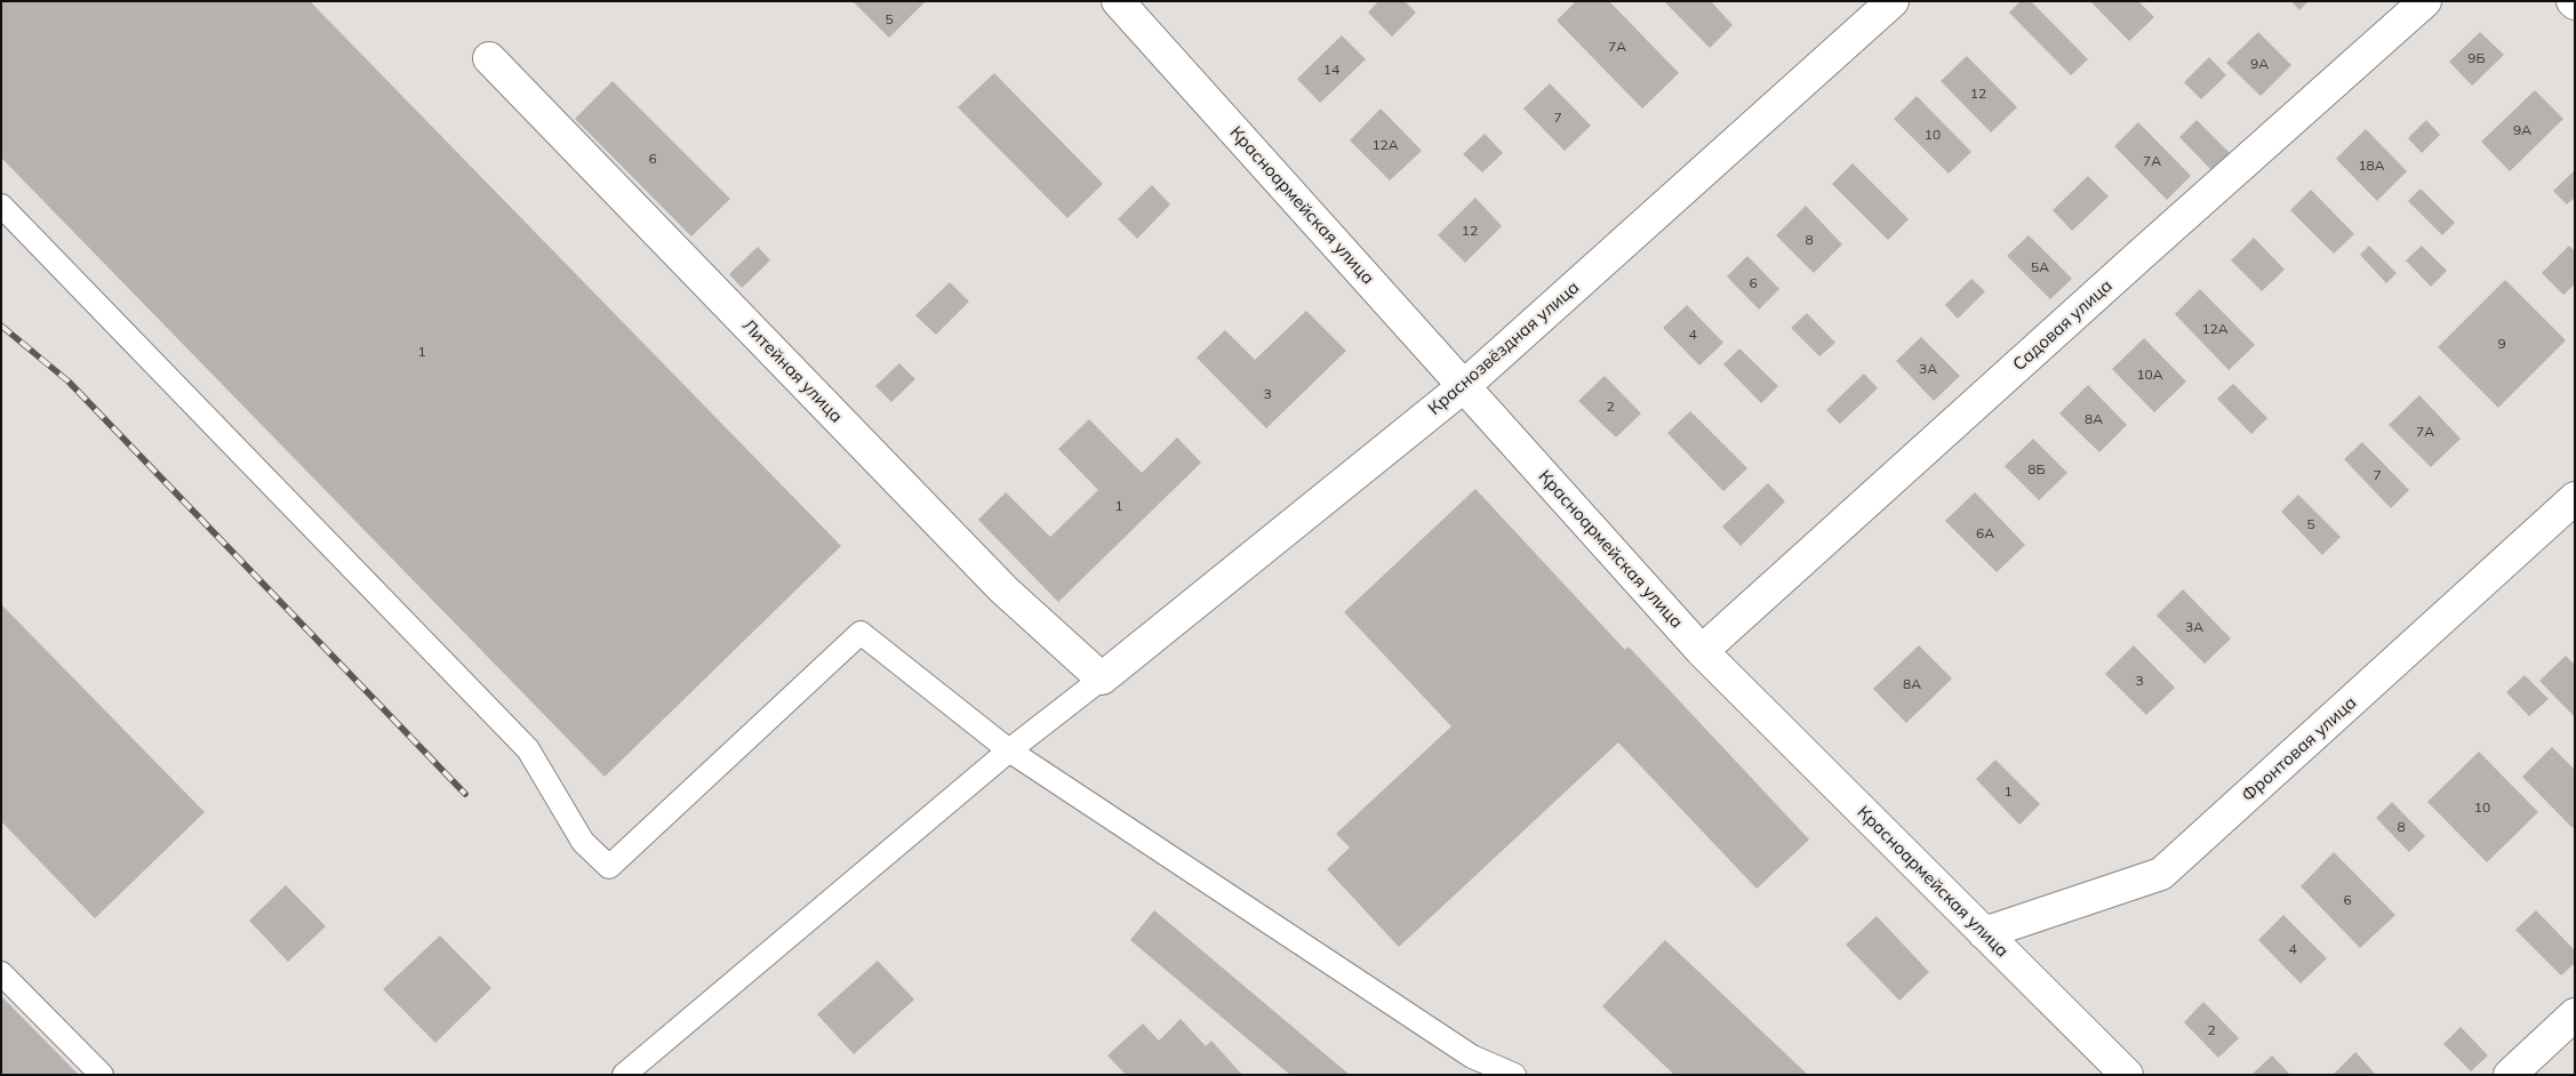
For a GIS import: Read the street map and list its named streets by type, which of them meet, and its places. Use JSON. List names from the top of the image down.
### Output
{
  "streets": {
    "street": [
      "Красноармейская улица",
      "Садовая улица",
      "Краснозвёздная улица",
      "Литейная улица",
      "Фронтовая улица"
    ]
  },
  "crossings": [
    ["Красноармейская улица", "Садовая улица"],
    ["Красноармейская улица", "Краснозвёздная улица"],
    ["Красноармейская улица", "Фронтовая улица"],
    ["Краснозвёздная улица", "Литейная улица"]
  ],
  "house_numbers": [
    "5",
    "7А",
    "9Б",
    "9А",
    "14",
    "12",
    "7",
    "9А",
    "10",
    "12А",
    "6",
    "7А",
    "18А",
    "12",
    "8",
    "5А",
    "6",
    "12А",
    "4",
    "9",
    "1",
    "3А",
    "10А",
    "3",
    "2",
    "8А",
    "7А",
    "8Б",
    "7",
    "1",
    "5",
    "6А",
    "3А",
    "3",
    "8А",
    "1",
    "10",
    "8",
    "6",
    "4",
    "2"
  ]
}
